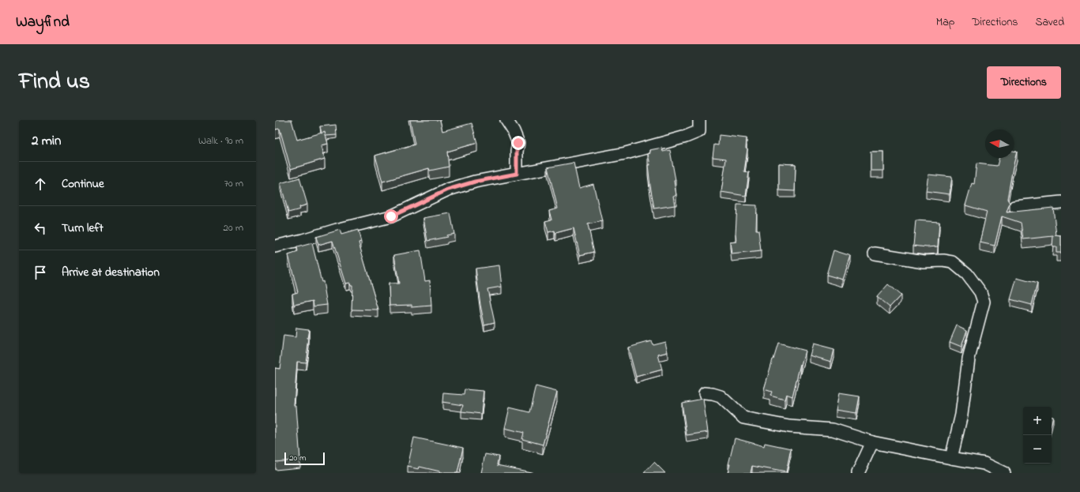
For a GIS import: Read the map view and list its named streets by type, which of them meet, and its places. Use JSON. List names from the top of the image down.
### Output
{
  "scale_bar": "20 m",
  "north": "left",
  "page": {
    "header": "Wayfind",
    "nav": ["Map", "Directions", "Saved"],
    "title": "Find us",
    "buttons": "Directions",
    "heading": ["2 min", "Walk · 90 m"],
    "list": [
      ["Continue", "70 m"],
      ["Turn left", "20 m"],
      "Arrive at destination"
    ],
    "map_buttons": ["+", "−"],
    "scale": "20 m"
  }
}
